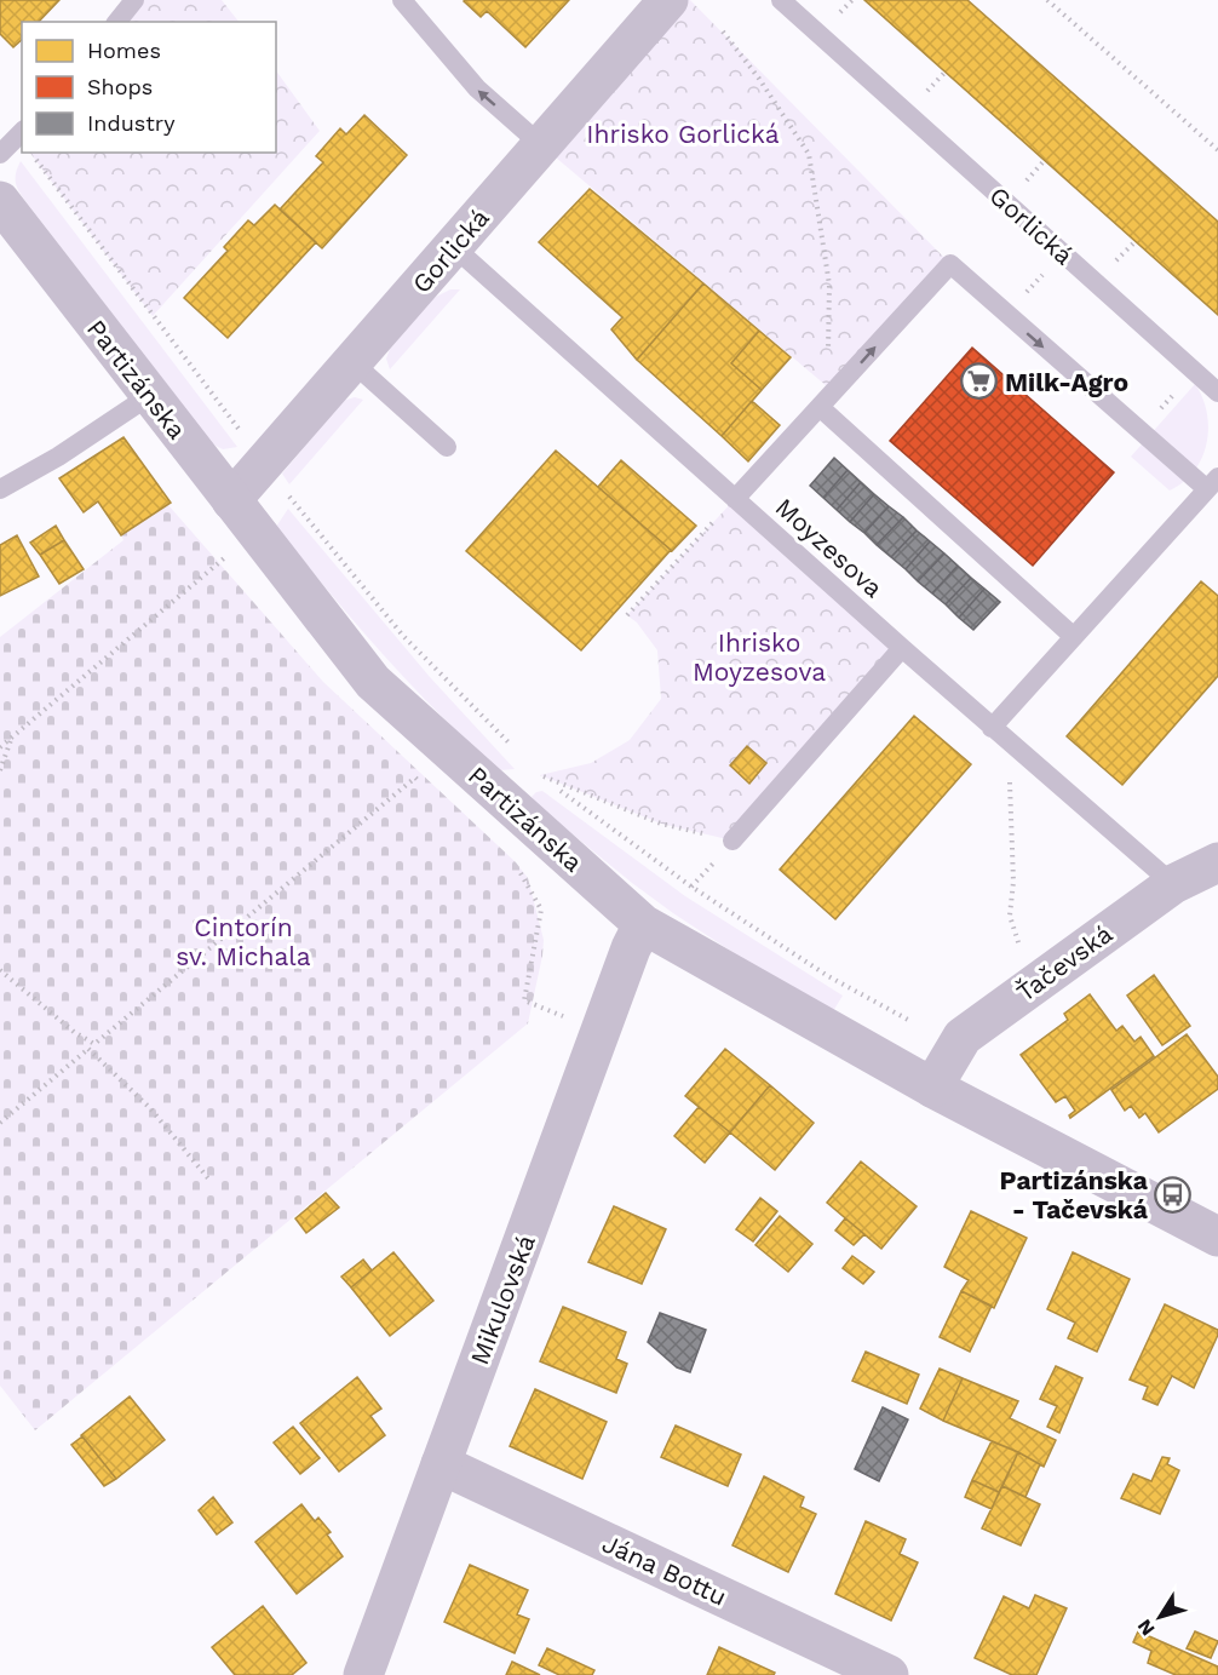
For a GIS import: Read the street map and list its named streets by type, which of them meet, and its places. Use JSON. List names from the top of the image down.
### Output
{
  "streets": {
    "street": [
      "Gorlická",
      "Partizánska",
      "Ťačevská",
      "Mikulovská",
      "Jána Bottu"
    ],
    "lane": ["Moyzesova"]
  },
  "crossings": [
    ["Gorlická", "Partizánska"],
    ["Gorlická", "Moyzesova"],
    ["Partizánska", "Ťačevská"],
    ["Partizánska", "Mikulovská"],
    ["Moyzesova", "Ťačevská"],
    ["Mikulovská", "Jána Bottu"]
  ],
  "parks": ["Ihrisko Gorlická", "Ihrisko Moyzesova", "Cintorín sv. Michala"],
  "places": {
    "supermarket": ["Milk-Agro"],
    "bus stop": ["Partizánska - Tačevská"]
  },
  "legend": ["Homes", "Shops", "Industry"],
  "north": "bottom left"
}
